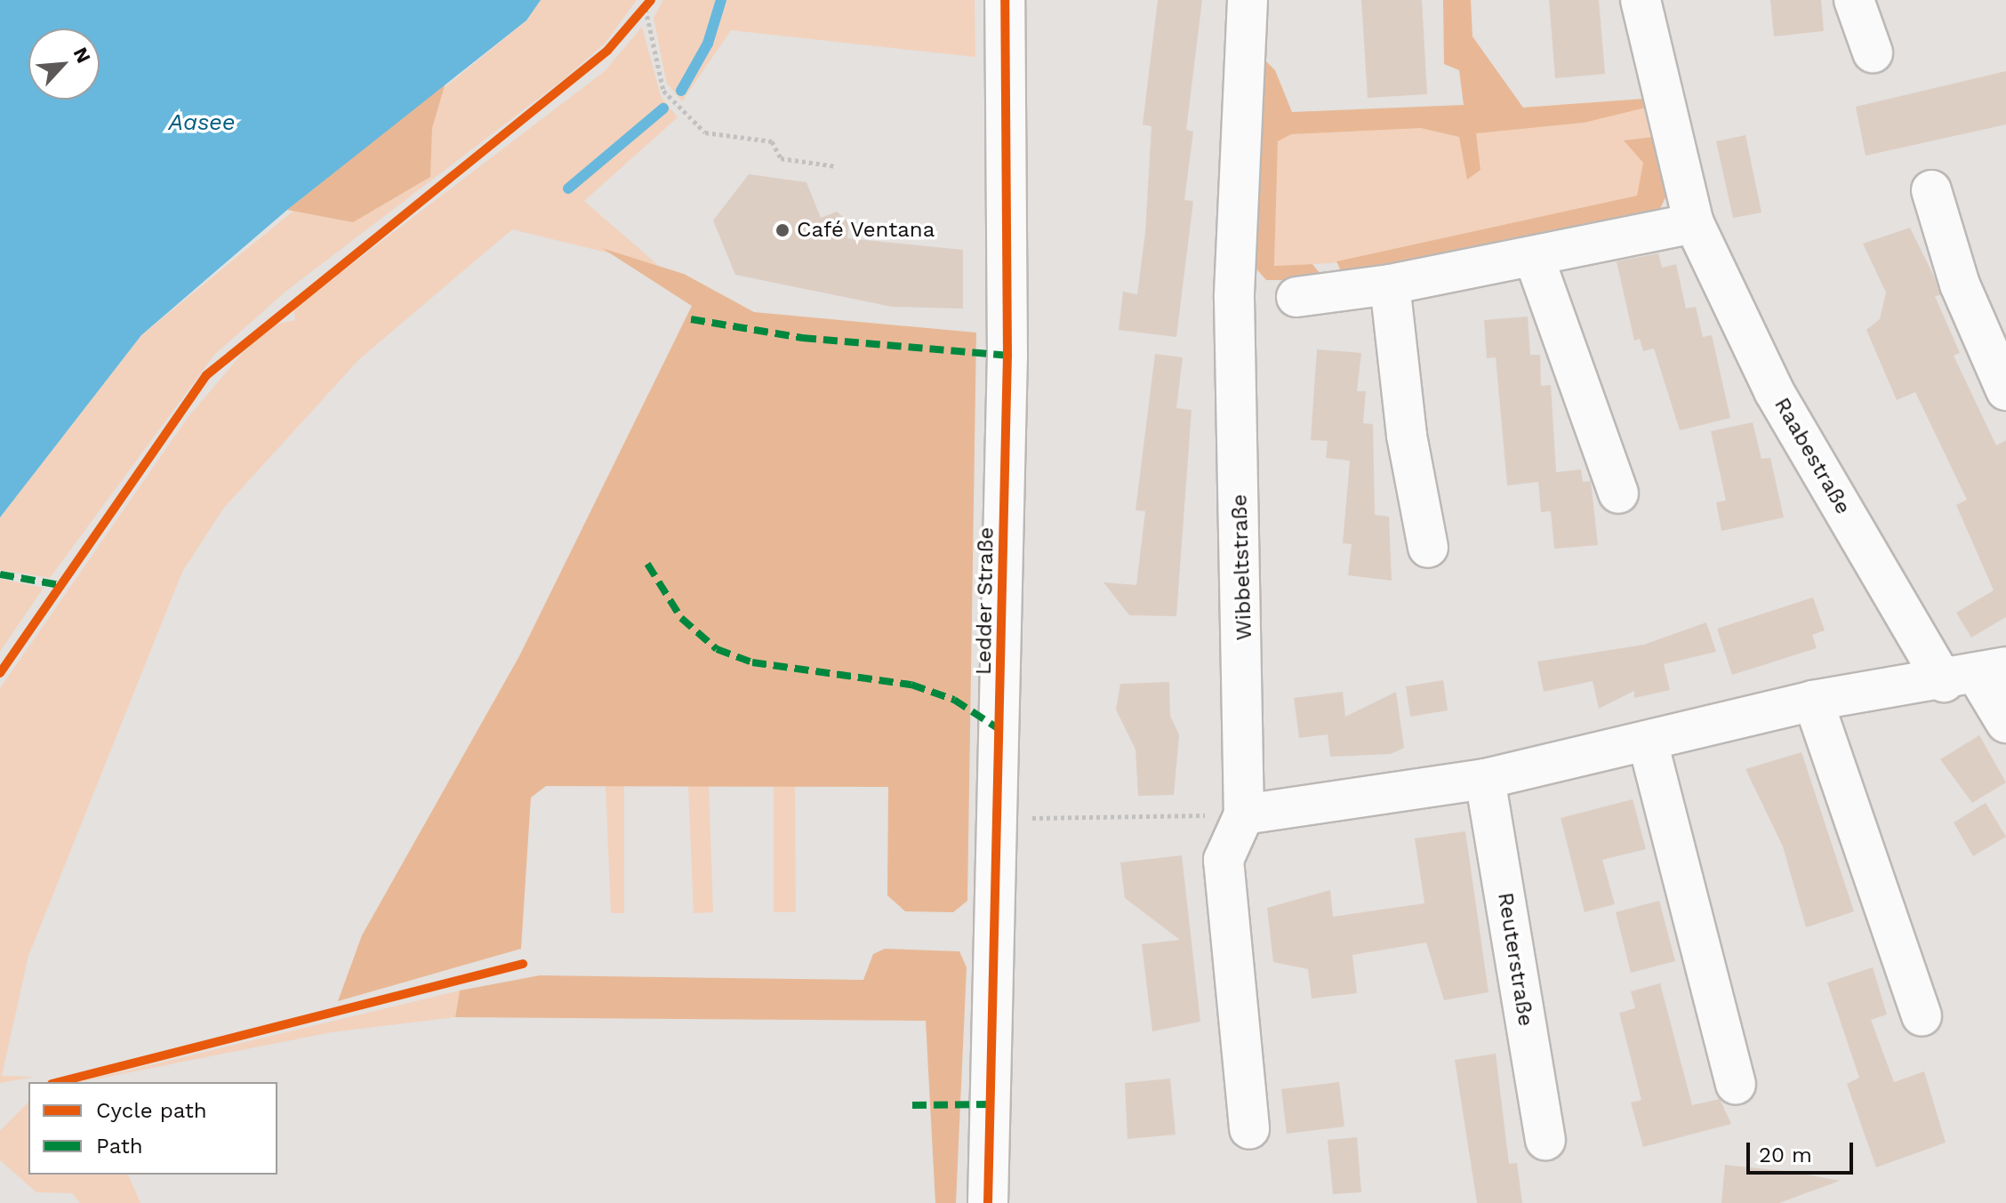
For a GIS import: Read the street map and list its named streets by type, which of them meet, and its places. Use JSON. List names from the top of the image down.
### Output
{
  "streets": {
    "street": [
      "Raabestraße",
      "Wibbeltstraße",
      "Ledder Straße",
      "Reuterstraße"
    ]
  },
  "water": ["Aasee"],
  "places": ["Café Ventana"],
  "legend": ["Cycle path", "Path"],
  "scale_bar": "20 m",
  "north": "top right"
}
